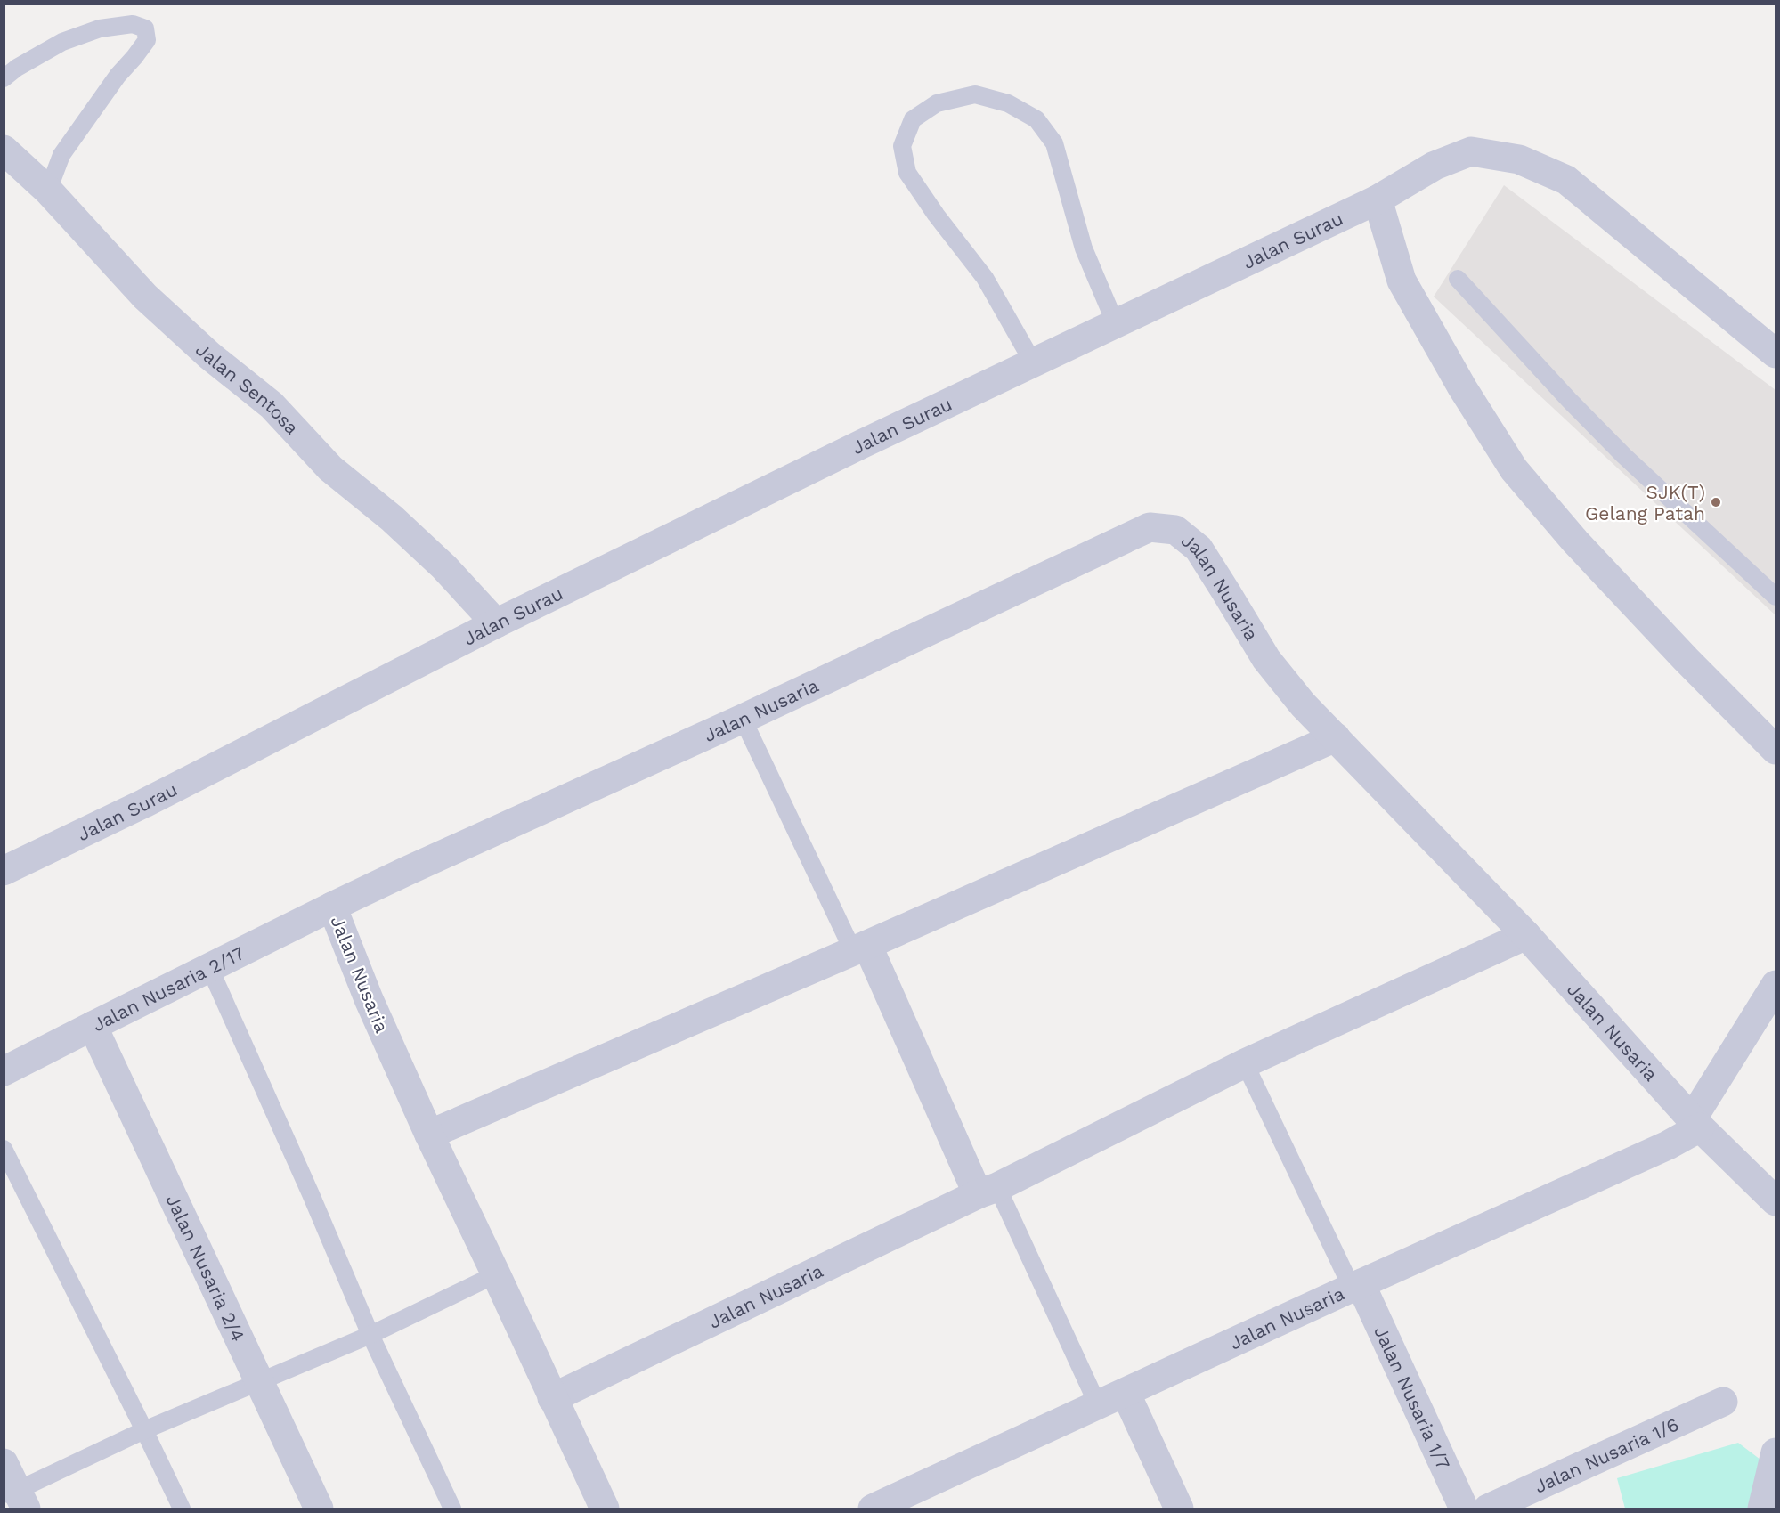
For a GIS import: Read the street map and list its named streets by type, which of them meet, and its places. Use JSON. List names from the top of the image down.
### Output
{
  "streets": {
    "street": [
      "Jalan Surau",
      "Jalan Sentosa",
      "Jalan Nusaria",
      "Jalan Nusaria 2/17",
      "Jalan Nusaria 2/4",
      "Jalan Nusaria 1/7",
      "Jalan Nusaria 1/6"
    ]
  },
  "crossings": [
    ["Jalan Surau", "Jalan Sentosa"],
    ["Jalan Nusaria", "Jalan Nusaria 2/17"],
    ["Jalan Nusaria", "Jalan Nusaria 1/7"],
    ["Jalan Nusaria 2/17", "Jalan Nusaria 2/4"]
  ],
  "places": ["SJK(T) Gelang Patah"]
}
